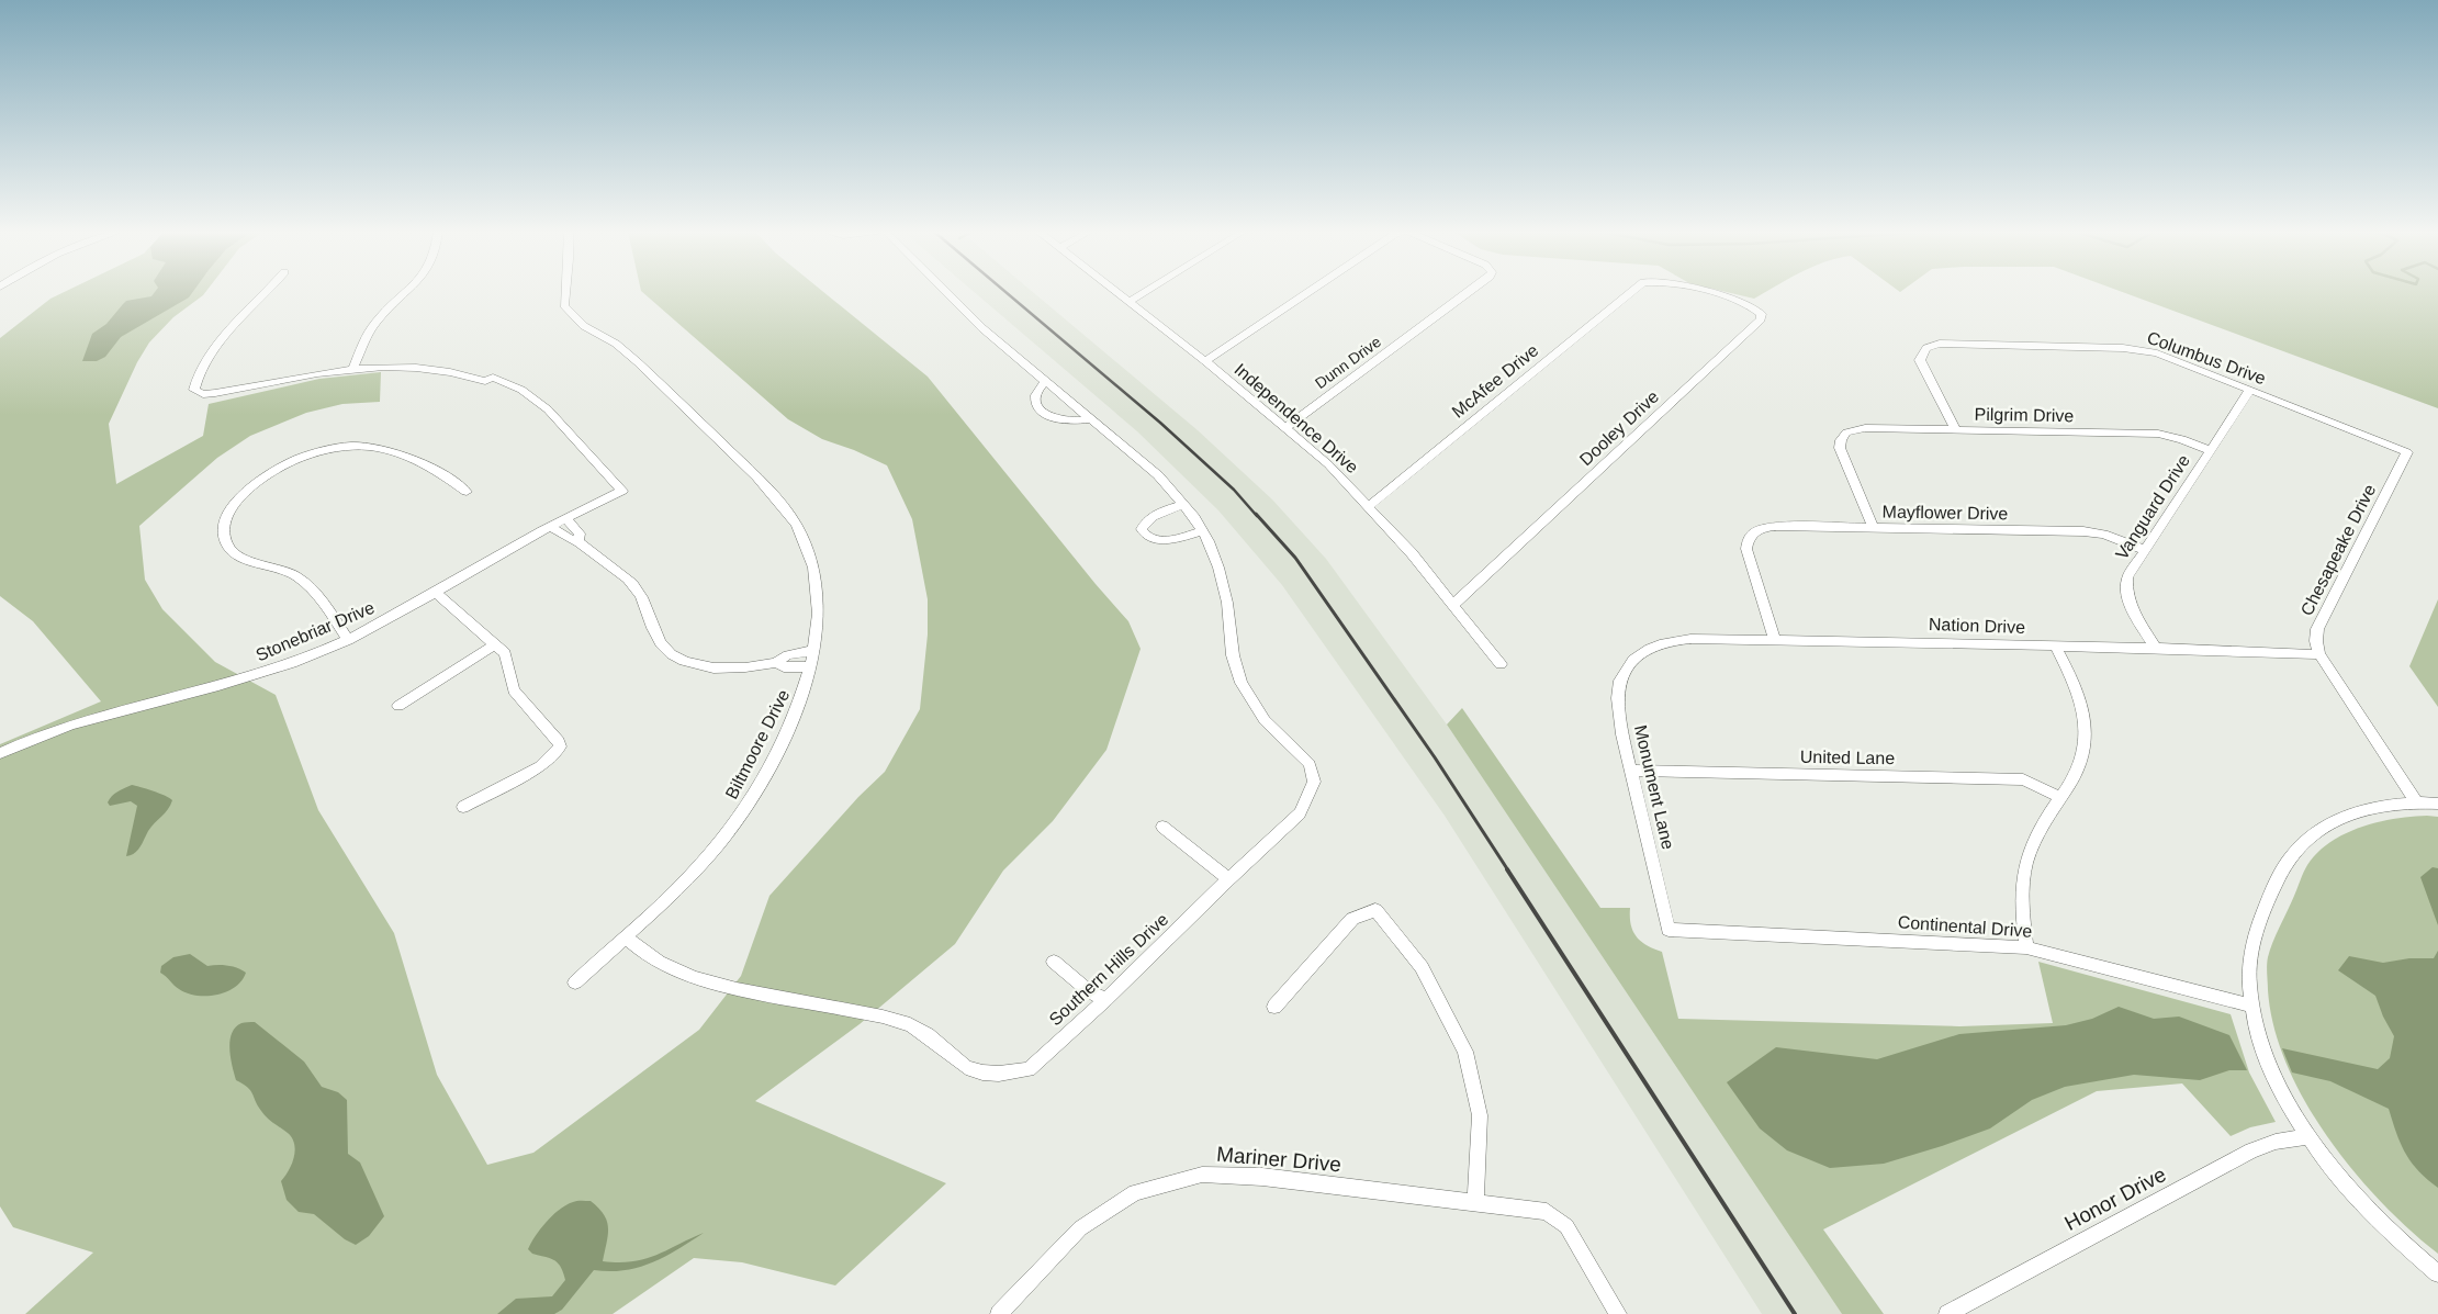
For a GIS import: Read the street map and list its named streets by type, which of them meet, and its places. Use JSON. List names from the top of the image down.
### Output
{
  "streets": {
    "street": [
      "Columbus Drive",
      "Dunn Drive",
      "McAfee Drive",
      "Pilgrim Drive",
      "Independence Drive",
      "Dooley Drive",
      "Vanguard Drive",
      "Mayflower Drive",
      "Chesapeake Drive",
      "Nation Drive",
      "Stonebriar Drive",
      "Biltmoore Drive",
      "United Lane",
      "Monument Lane",
      "Continental Drive",
      "Southern Hills Drive",
      "Mariner Drive",
      "Honor Drive"
    ]
  },
  "crossings": [
    ["Columbus Drive", "Pilgrim Drive"],
    ["Columbus Drive", "Vanguard Drive"],
    ["Columbus Drive", "Chesapeake Drive"],
    ["Dunn Drive", "Independence Drive"],
    ["McAfee Drive", "Independence Drive"],
    ["Pilgrim Drive", "Vanguard Drive"],
    ["Pilgrim Drive", "Mayflower Drive"],
    ["Independence Drive", "Dooley Drive"],
    ["Vanguard Drive", "Mayflower Drive"],
    ["Vanguard Drive", "Nation Drive"],
    ["Mayflower Drive", "Nation Drive"],
    ["Chesapeake Drive", "Nation Drive"],
    ["Nation Drive", "Monument Lane"],
    ["Biltmoore Drive", "Southern Hills Drive"],
    ["United Lane", "Monument Lane"],
    ["Monument Lane", "Continental Drive"]
  ]
}
